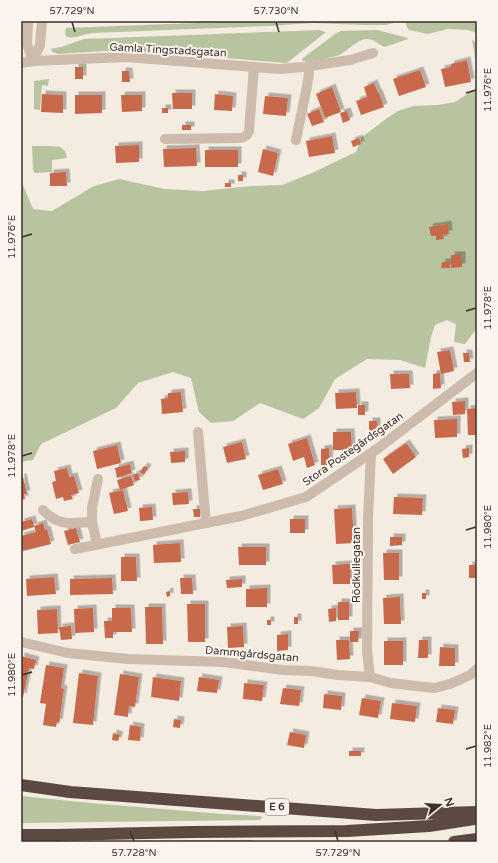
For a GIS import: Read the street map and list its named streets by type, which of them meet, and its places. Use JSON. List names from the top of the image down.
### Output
{
  "streets": {
    "highway": ["E 6"],
    "street": [
      "Gamla Tingstadsgatan",
      "Stora Postegårdsgatan",
      "Rödkullegatan",
      "Dammgårdsgatan"
    ]
  },
  "crossings": [
    ["Stora Postegårdsgatan", "Rödkullegatan"],
    ["Rödkullegatan", "Dammgårdsgatan"]
  ],
  "north": "right",
  "coordinates": [
    "57.729°N",
    "57.730°N",
    "11.976°E",
    "11.978°E",
    "11.980°E",
    "11.982°E",
    "57.728°N"
  ]
}
